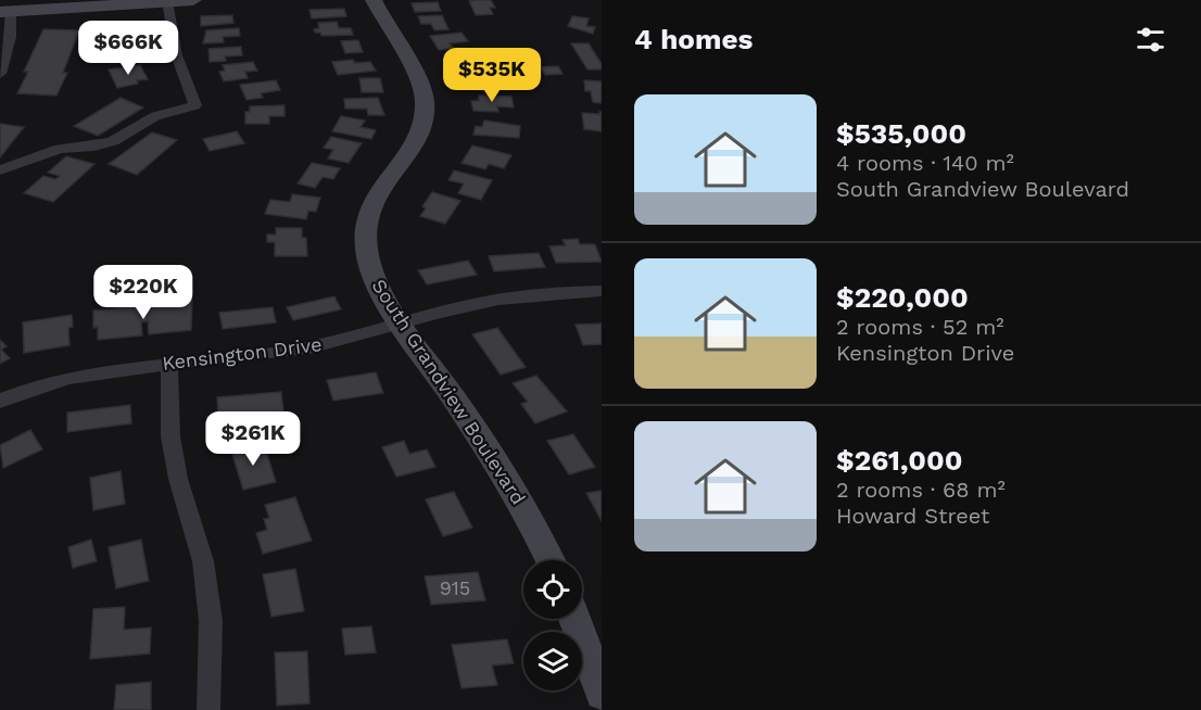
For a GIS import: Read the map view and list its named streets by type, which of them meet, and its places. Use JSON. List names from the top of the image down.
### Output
{
  "streets": {
    "street": ["Kensington Drive", "South Grandview Boulevard"]
  },
  "crossings": [
    ["Kensington Drive", "South Grandview Boulevard"]
  ],
  "house_numbers": ["915"],
  "page": {
    "heading": "4 homes",
    "price": [
      "$666K",
      "$535K",
      "$220K",
      "$261K"
    ],
    "list": [
      {
        "name": "$535,000",
        "note": "4 rooms · 140 m² · South Grandview Boulevard"
      },
      {
        "name": "$220,000",
        "note": "2 rooms · 52 m² · Kensington Drive"
      },
      {
        "name": "$261,000",
        "note": "2 rooms · 68 m² · Howard Street"
      }
    ]
  }
}
